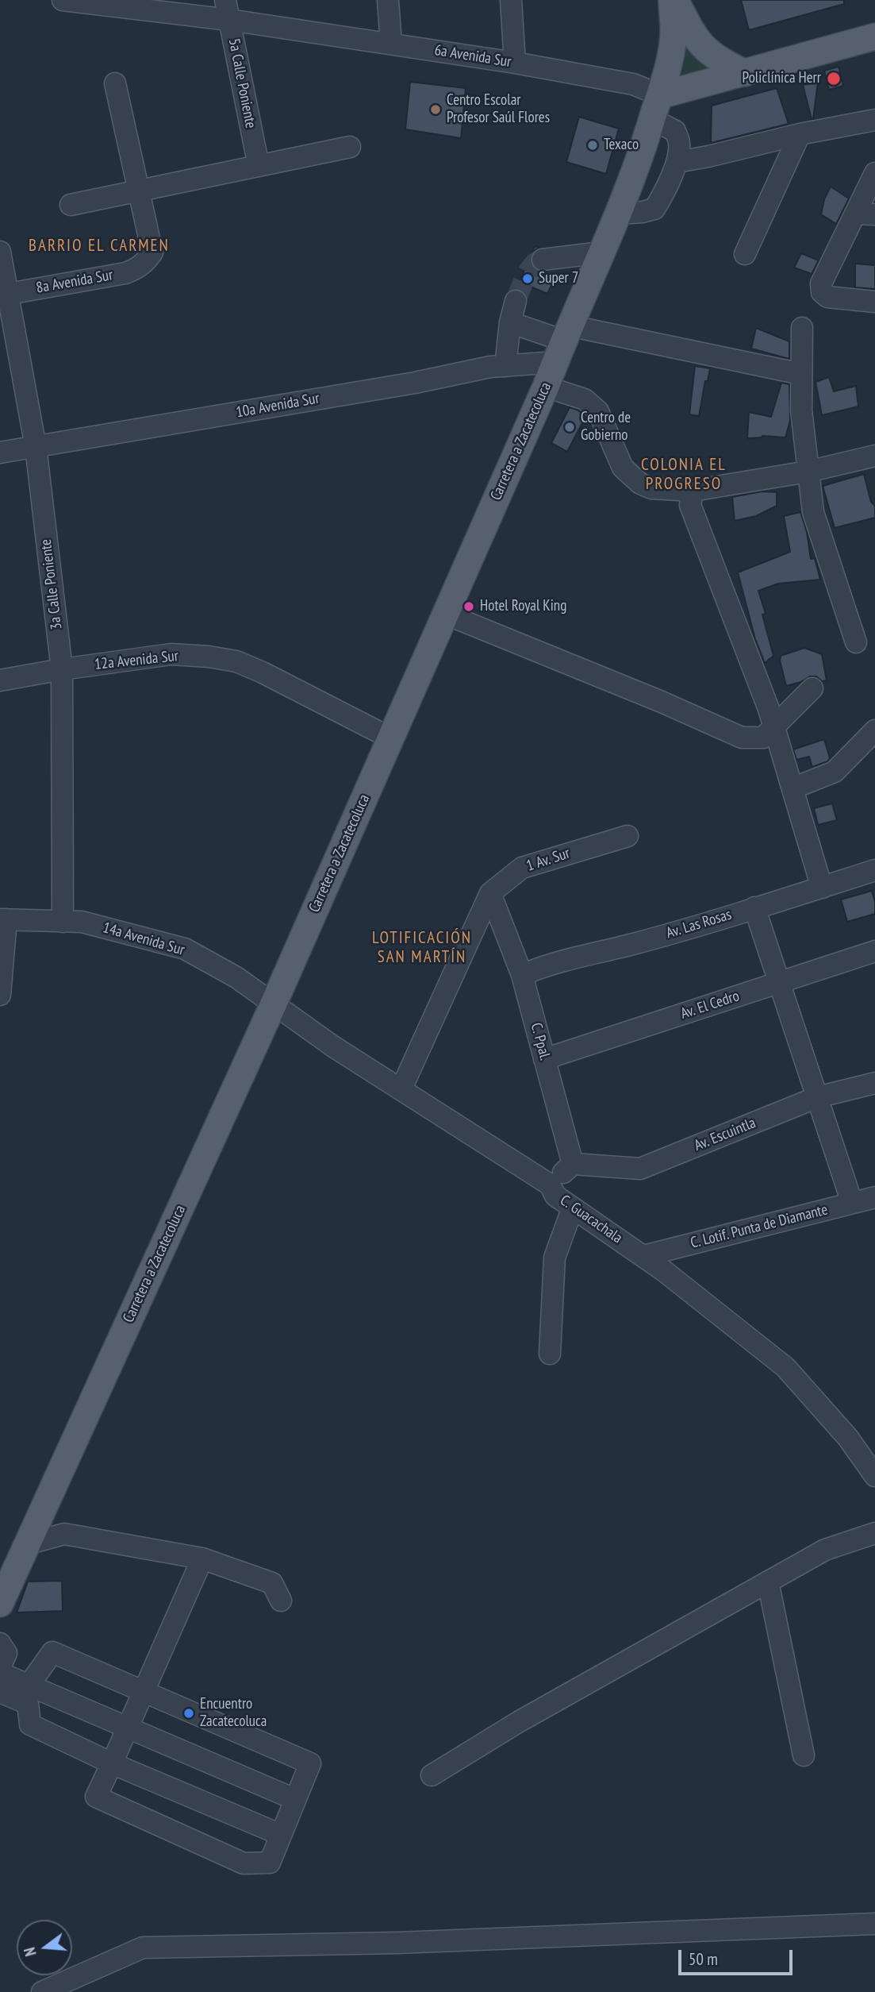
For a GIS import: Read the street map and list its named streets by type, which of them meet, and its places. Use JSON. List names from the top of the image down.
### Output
{
  "streets": {
    "main road": ["Carretera a Zacatecoluca"],
    "street": [
      "6a Avenida Sur",
      "5a Calle Poniente",
      "8a Avenida Sur",
      "10a Avenida Sur",
      "3a Calle Poniente",
      "12a Avenida Sur",
      "1 Av. Sur",
      "Av. Las Rosas",
      "14a Avenida Sur",
      "Av. El Cedro",
      "C. Ppal.",
      "Av. Escuintla",
      "C. Guacachala",
      "C. Lotif. Punta de Diamante"
    ]
  },
  "crossings": [
    ["6a Avenida Sur", "5a Calle Poniente"],
    ["6a Avenida Sur", "Carretera a Zacatecoluca"],
    ["8a Avenida Sur", "3a Calle Poniente"],
    ["10a Avenida Sur", "Carretera a Zacatecoluca"],
    ["10a Avenida Sur", "3a Calle Poniente"],
    ["Carretera a Zacatecoluca", "12a Avenida Sur"],
    ["Carretera a Zacatecoluca", "14a Avenida Sur"],
    ["Carretera a Zacatecoluca", "C. Guacachala"],
    ["3a Calle Poniente", "12a Avenida Sur"],
    ["3a Calle Poniente", "14a Avenida Sur"],
    ["1 Av. Sur", "C. Ppal."],
    ["1 Av. Sur", "C. Guacachala"],
    ["Av. Las Rosas", "C. Ppal."],
    ["14a Avenida Sur", "C. Guacachala"],
    ["Av. El Cedro", "C. Ppal."],
    ["C. Ppal.", "Av. Escuintla"],
    ["C. Guacachala", "C. Lotif. Punta de Diamante"]
  ],
  "districts": ["BARRIO EL CARMEN", "COLONIA EL PROGRESO", "LOTIFICACIÓN SAN MARTÍN"],
  "places": [
    "Policlínica Herr",
    "Centro Escolar Profesor Saúl Flores",
    "Texaco",
    "Super 7",
    "Centro de Gobierno",
    "Hotel Royal King",
    "Encuentro Zacatecoluca"
  ],
  "scale_bar": "50 m",
  "north": "left"
}
